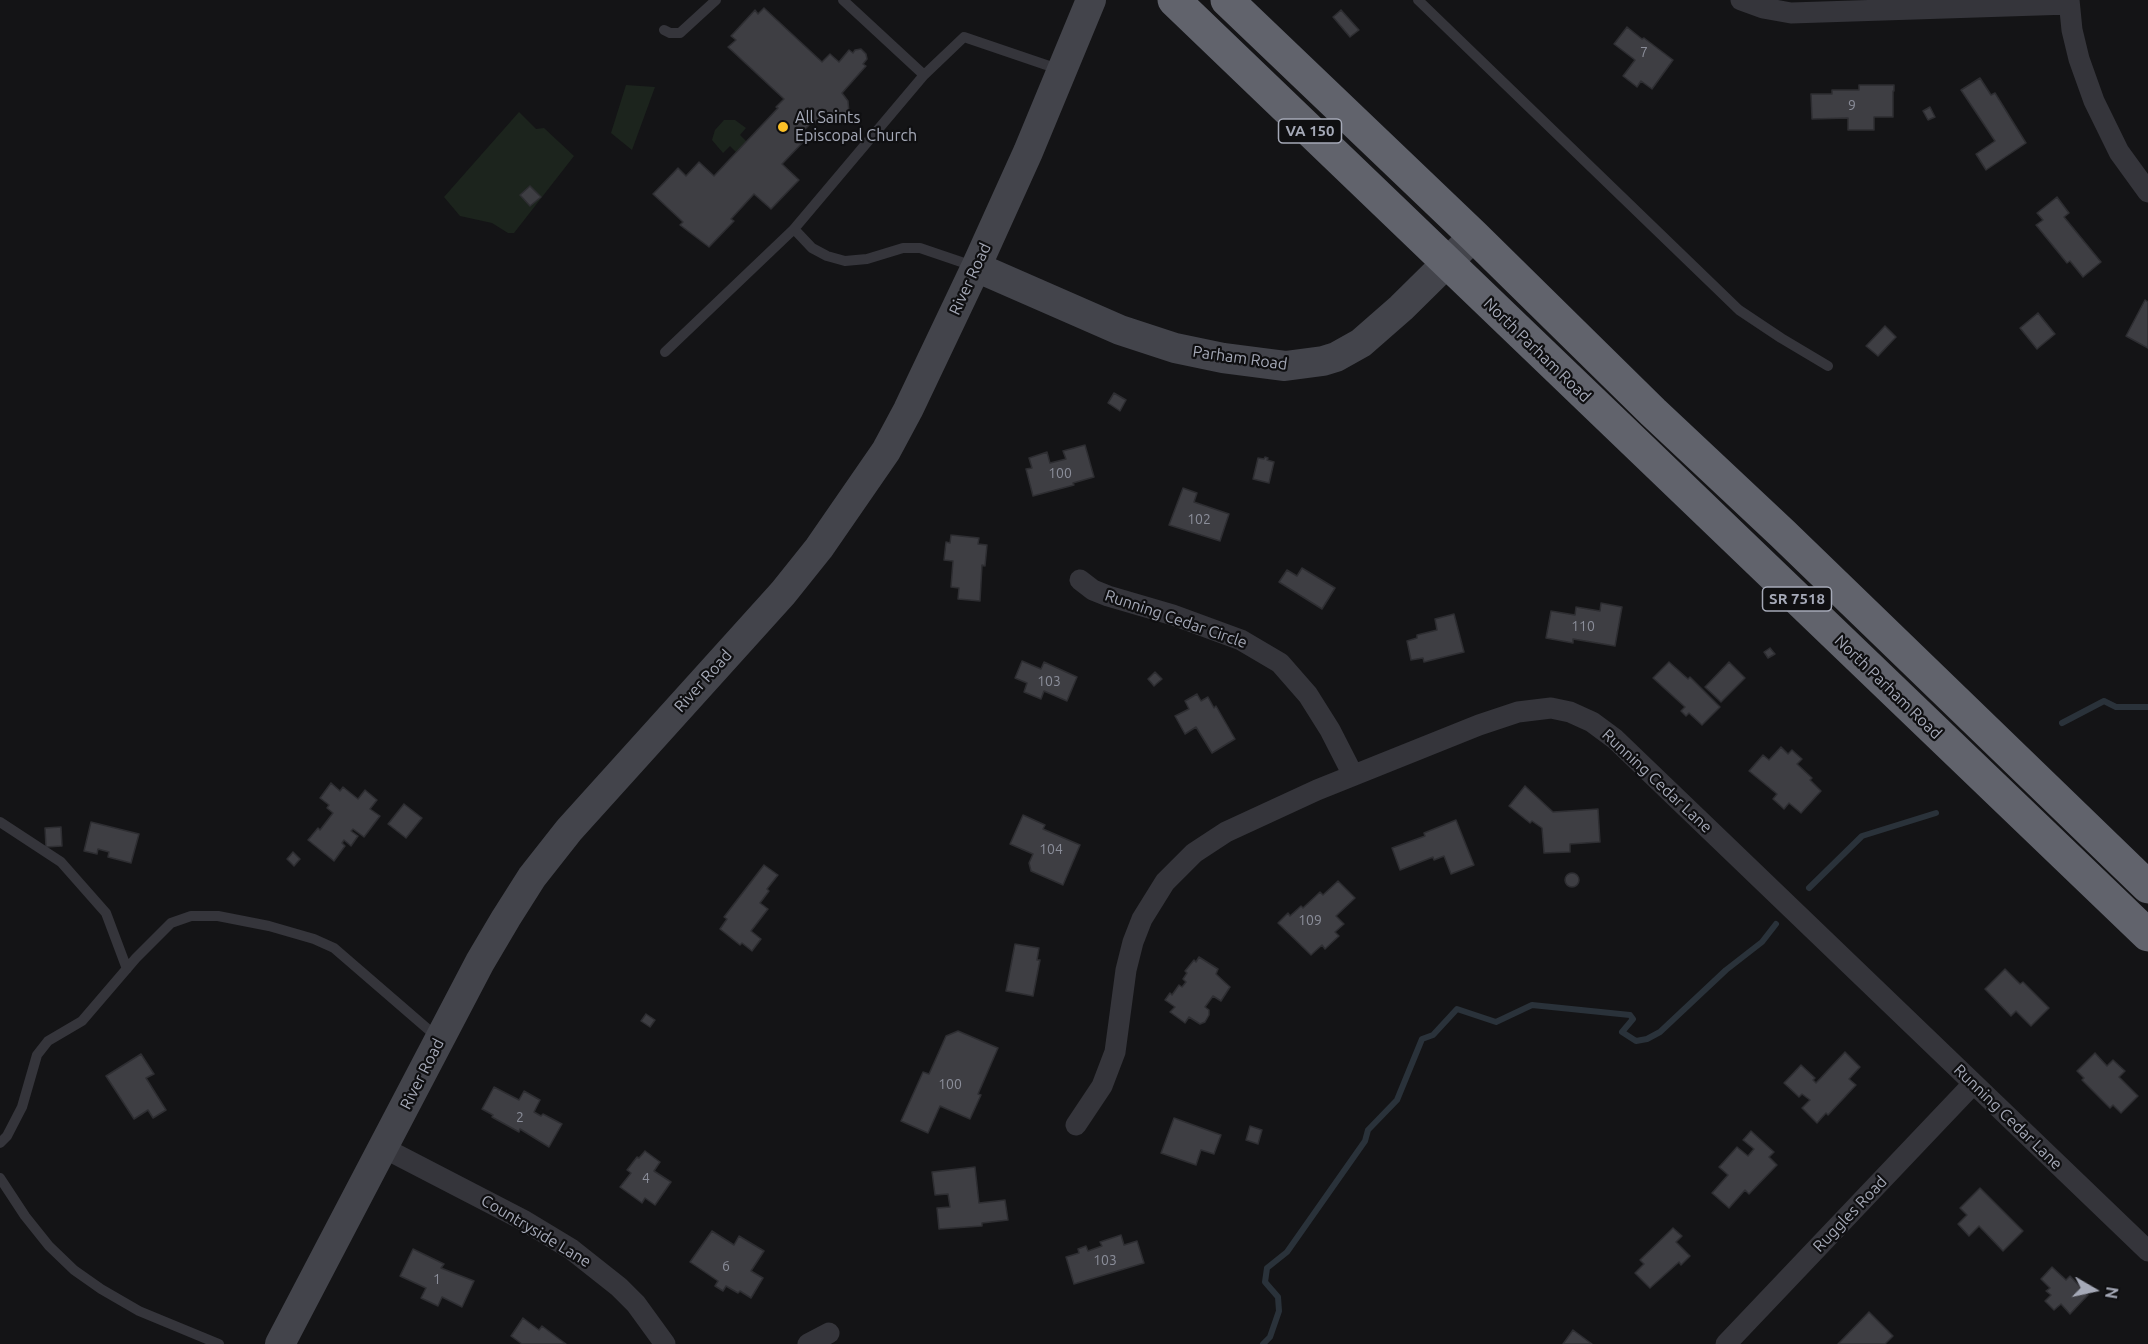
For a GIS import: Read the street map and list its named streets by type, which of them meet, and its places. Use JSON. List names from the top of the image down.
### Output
{
  "streets": {
    "highway": ["VA 150", "North Parham Road", "SR 7518"],
    "main road": ["River Road", "Parham Road"],
    "street": [
      "Running Cedar Circle",
      "Running Cedar Lane",
      "Ruggles Road",
      "Countryside Lane"
    ]
  },
  "crossings": [
    ["VA 150", "North Parham Road"],
    ["VA 150", "Parham Road"],
    ["VA 150", "SR 7518"],
    ["River Road", "Parham Road"],
    ["River Road", "Countryside Lane"],
    ["North Parham Road", "Parham Road"],
    ["Parham Road", "SR 7518"],
    ["Running Cedar Circle", "Running Cedar Lane"],
    ["Running Cedar Lane", "Ruggles Road"]
  ],
  "places": ["All Saints Episcopal Church"],
  "house_numbers": [
    "7",
    "9",
    "100",
    "102",
    "110",
    "103",
    "104",
    "109",
    "100",
    "2",
    "4",
    "103",
    "6",
    "1"
  ],
  "north": "right"
}
